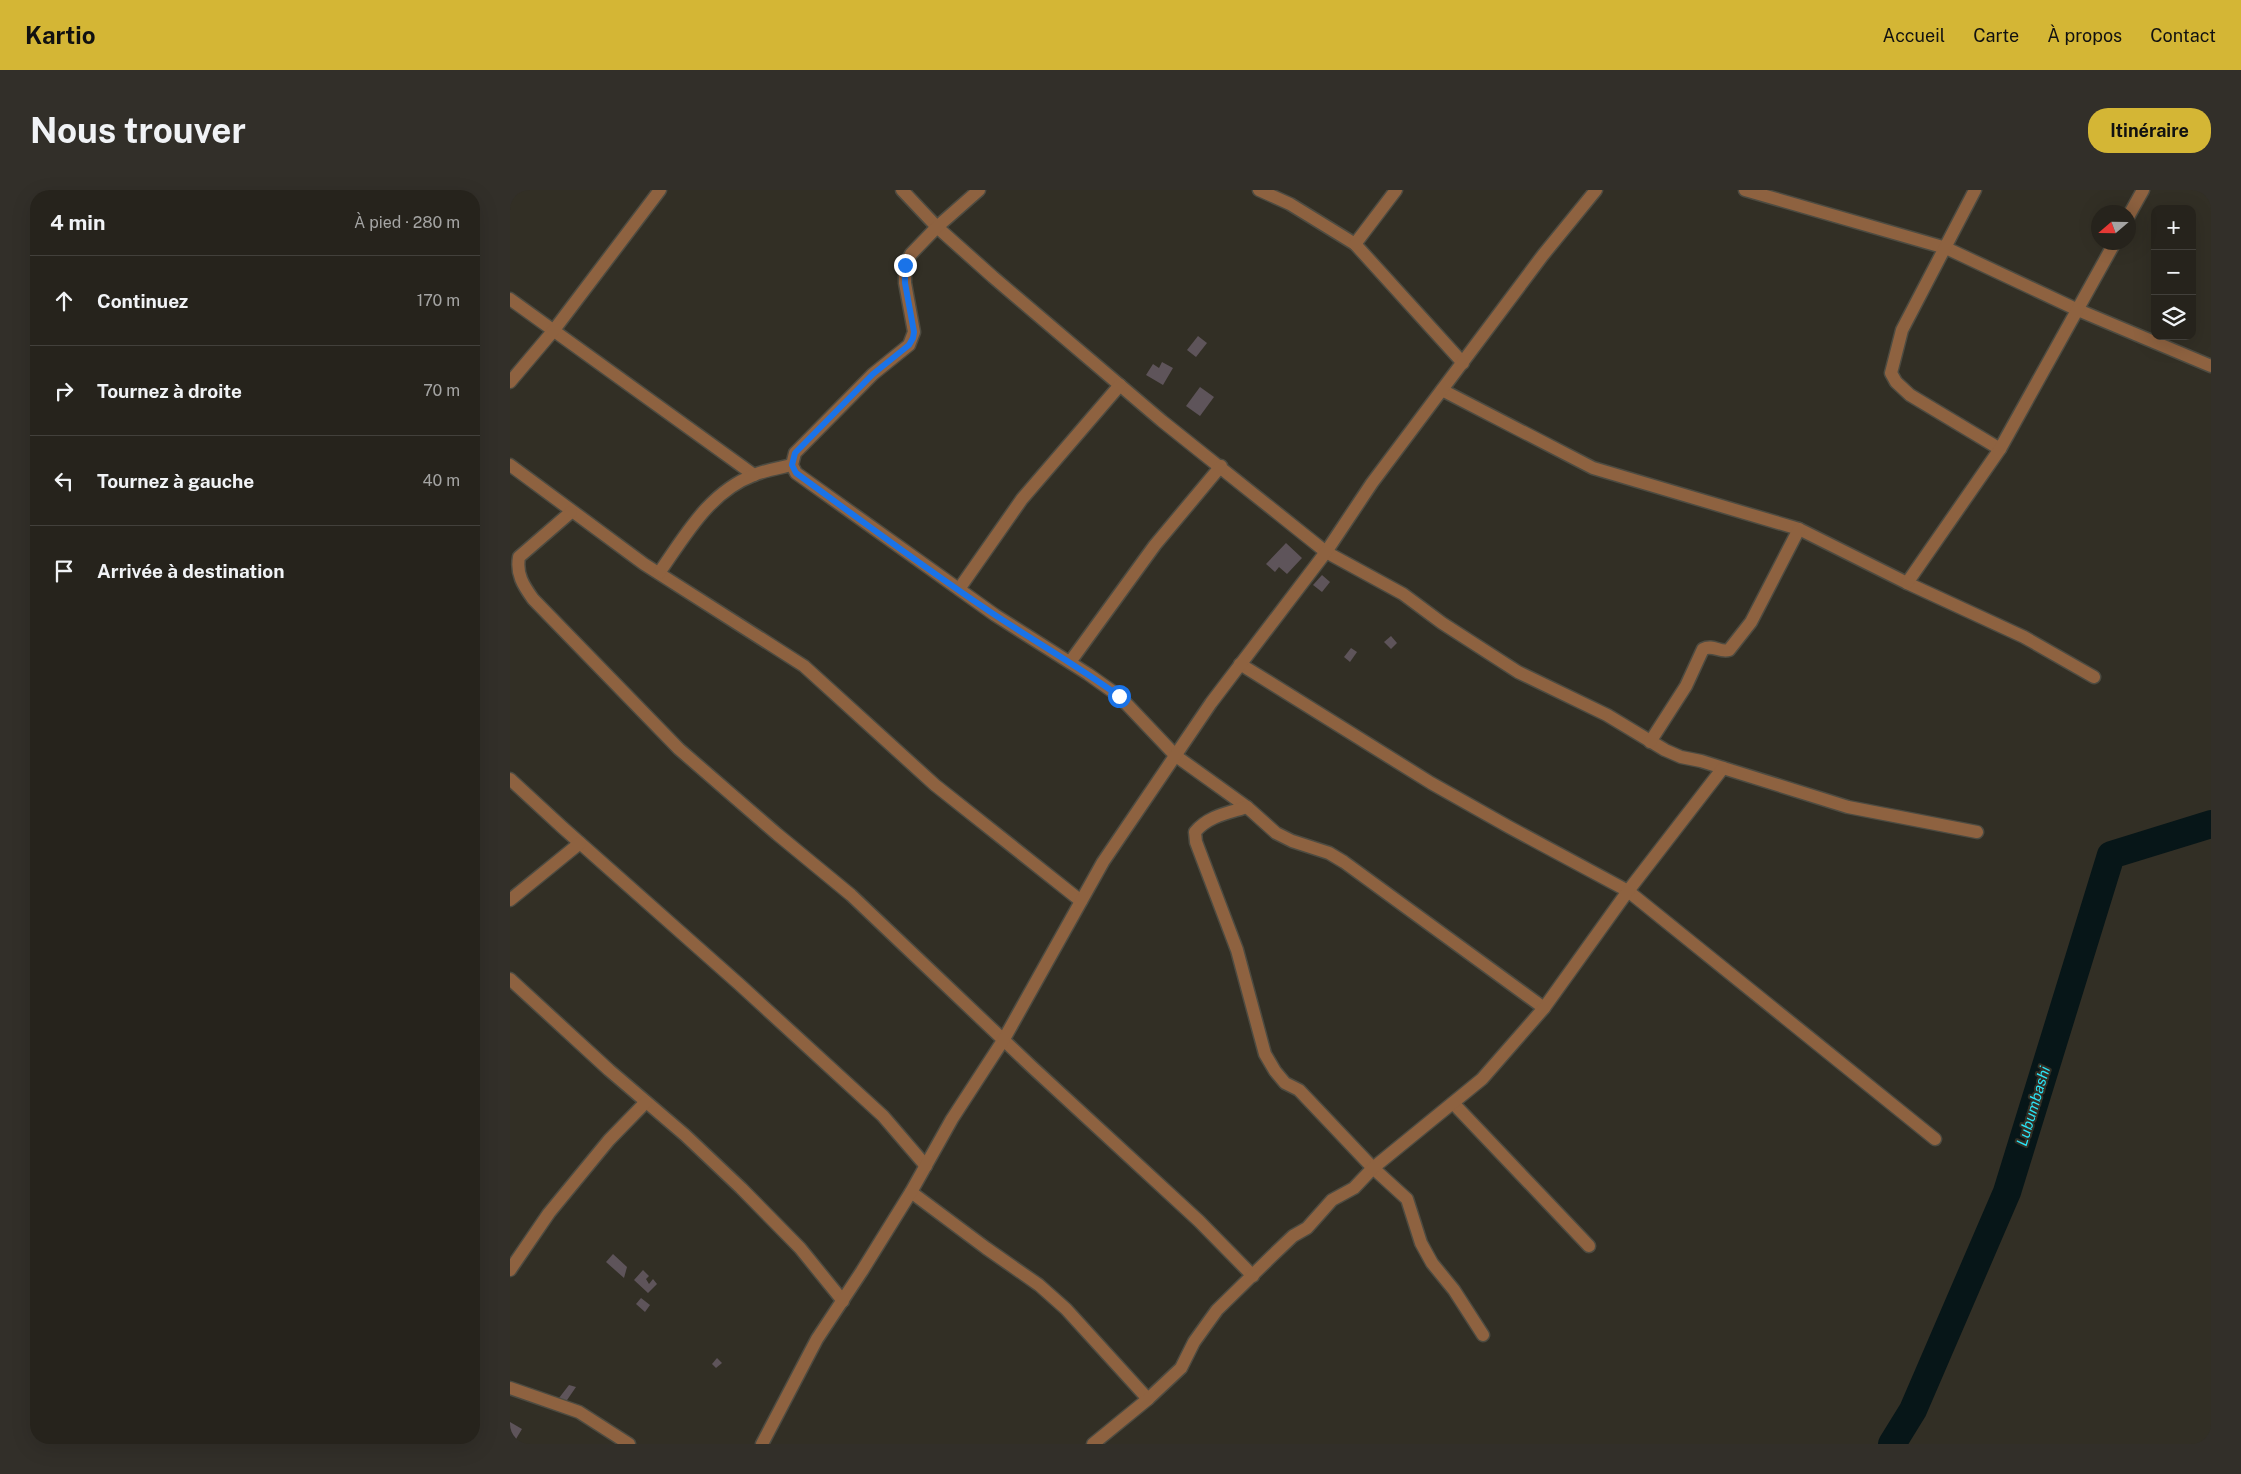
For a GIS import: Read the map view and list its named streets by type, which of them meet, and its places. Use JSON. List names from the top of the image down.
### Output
{
  "water": ["Lubumbashi"],
  "north": "left",
  "page": {
    "header": "Kartio",
    "nav": [
      "Accueil",
      "Carte",
      "À propos",
      "Contact"
    ],
    "buttons": "Itinéraire",
    "title": "Nous trouver",
    "heading": ["4 min", "À pied · 280 m"],
    "map_buttons": ["+", "−"],
    "list": [
      ["Continuez", "170 m"],
      ["Tournez à droite", "70 m"],
      ["Tournez à gauche", "40 m"],
      "Arrivée à destination"
    ]
  }
}
